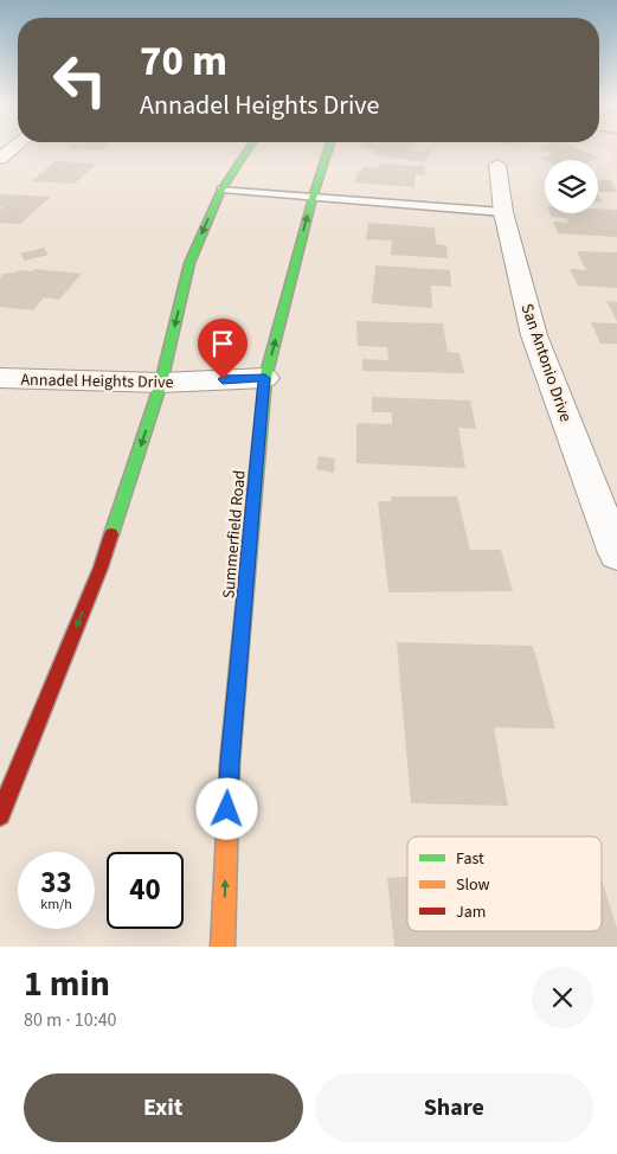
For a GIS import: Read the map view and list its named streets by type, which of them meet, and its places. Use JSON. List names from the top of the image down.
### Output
{
  "streets": {
    "street": ["San Antonio Drive", "Annadel Heights Drive", "Summerfield Road"]
  },
  "crossings": [
    ["Annadel Heights Drive", "Summerfield Road"]
  ],
  "legend": ["Fast", "Slow", "Jam"],
  "page": {
    "turn": ["70 m", "Annadel Heights Drive"],
    "speed": "33 km/h",
    "limit": "40",
    "heading": ["1 min", "80 m · 10:40"],
    "buttons": ["Exit", "Share"]
  }
}
